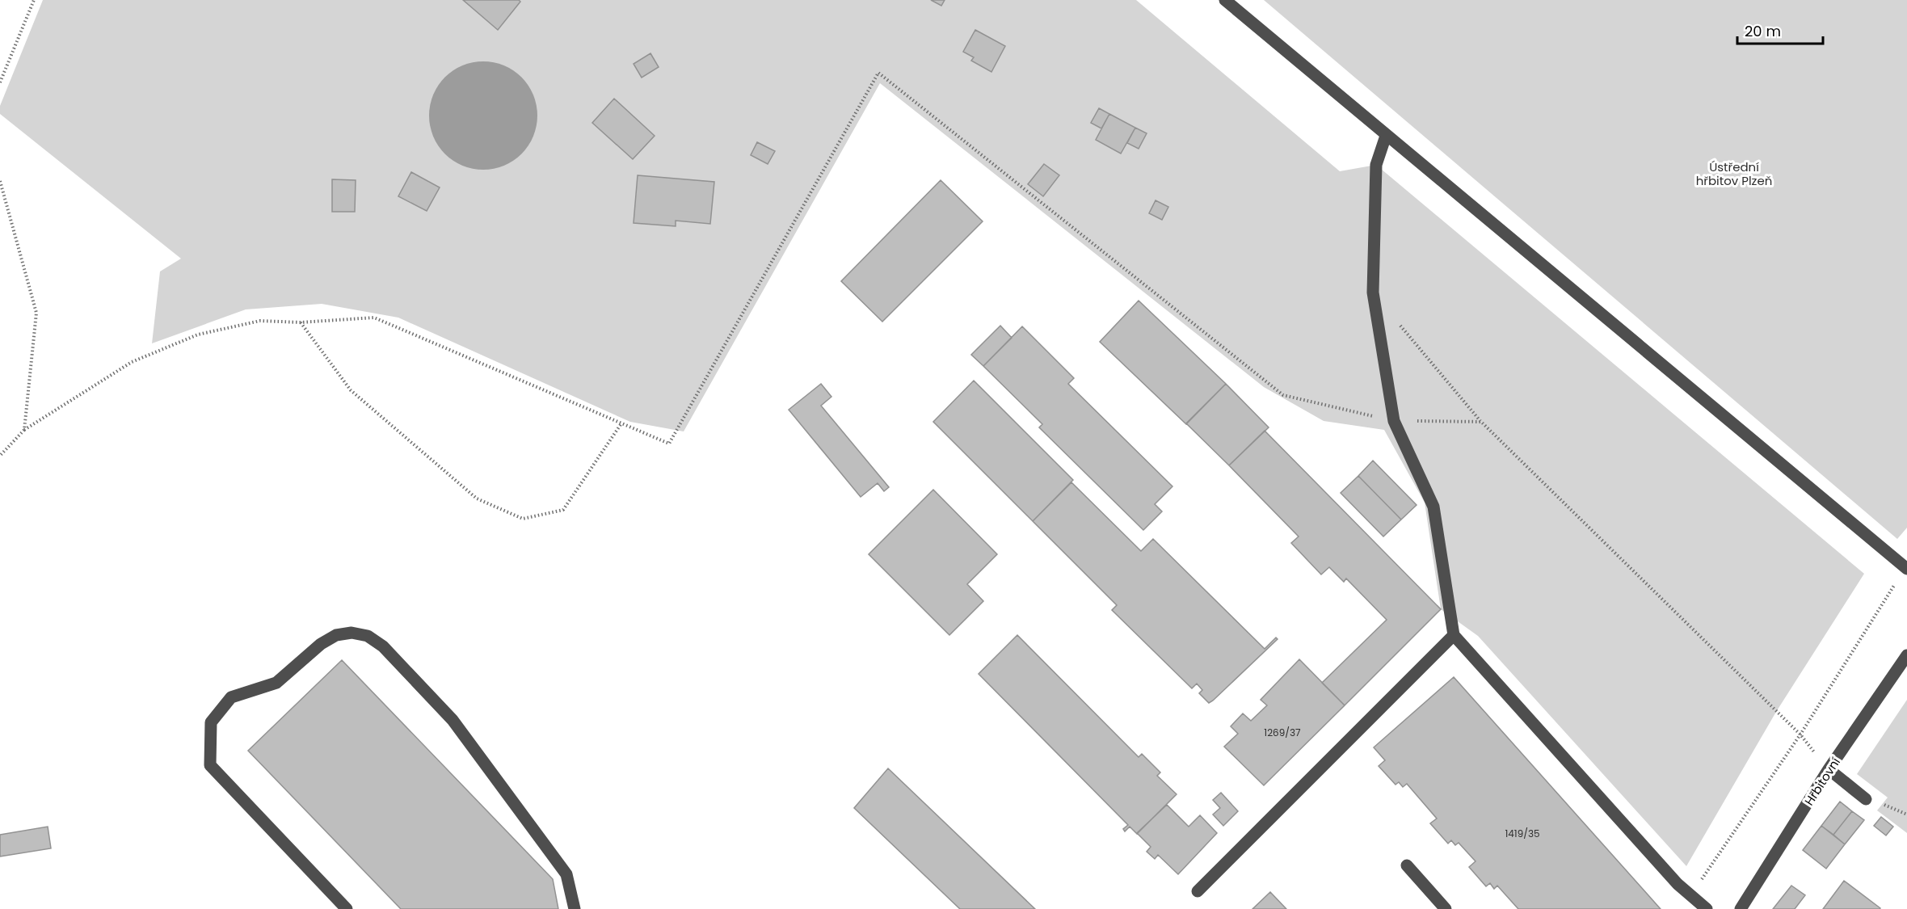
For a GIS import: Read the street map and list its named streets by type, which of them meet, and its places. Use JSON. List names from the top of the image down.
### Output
{
  "streets": {
    "street": ["Hřbitovní"]
  },
  "parks": ["Ústřední hřbitov Plzeň"],
  "house_numbers": ["1269/37", "1419/35"],
  "scale_bar": "20 m"
}
